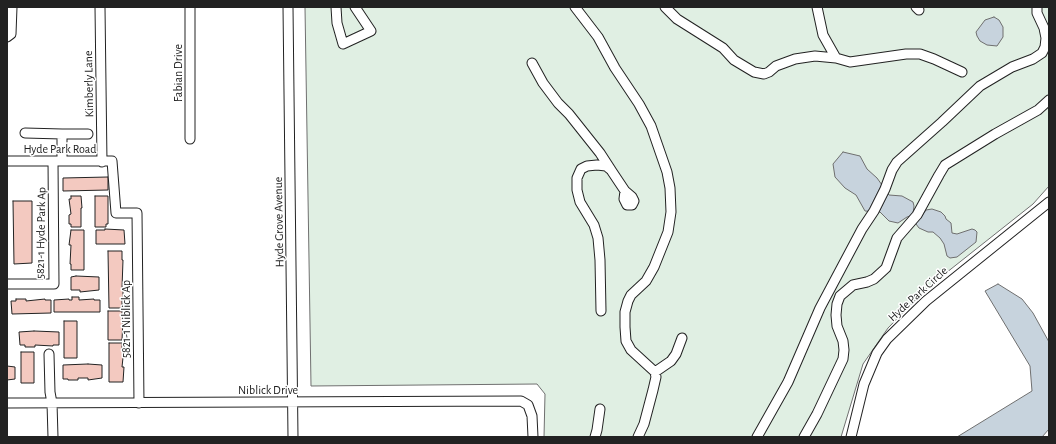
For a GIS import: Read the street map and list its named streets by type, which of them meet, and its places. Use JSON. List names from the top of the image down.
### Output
{
  "streets": {
    "street": [
      "Fabian Drive",
      "Kimberly Lane",
      "Hyde Park Road",
      "Hyde Grove Avenue",
      "5821-1 Hyde Park Ap",
      "Hyde Park Circle",
      "5821-1 Niblick Ap",
      "Niblick Drive"
    ]
  },
  "crossings": [
    ["Kimberly Lane", "Hyde Park Road"],
    ["Hyde Park Road", "5821-1 Hyde Park Ap"],
    ["Hyde Park Road", "5821-1 Niblick Ap"],
    ["Hyde Grove Avenue", "Niblick Drive"],
    ["5821-1 Niblick Ap", "Niblick Drive"]
  ]
}
